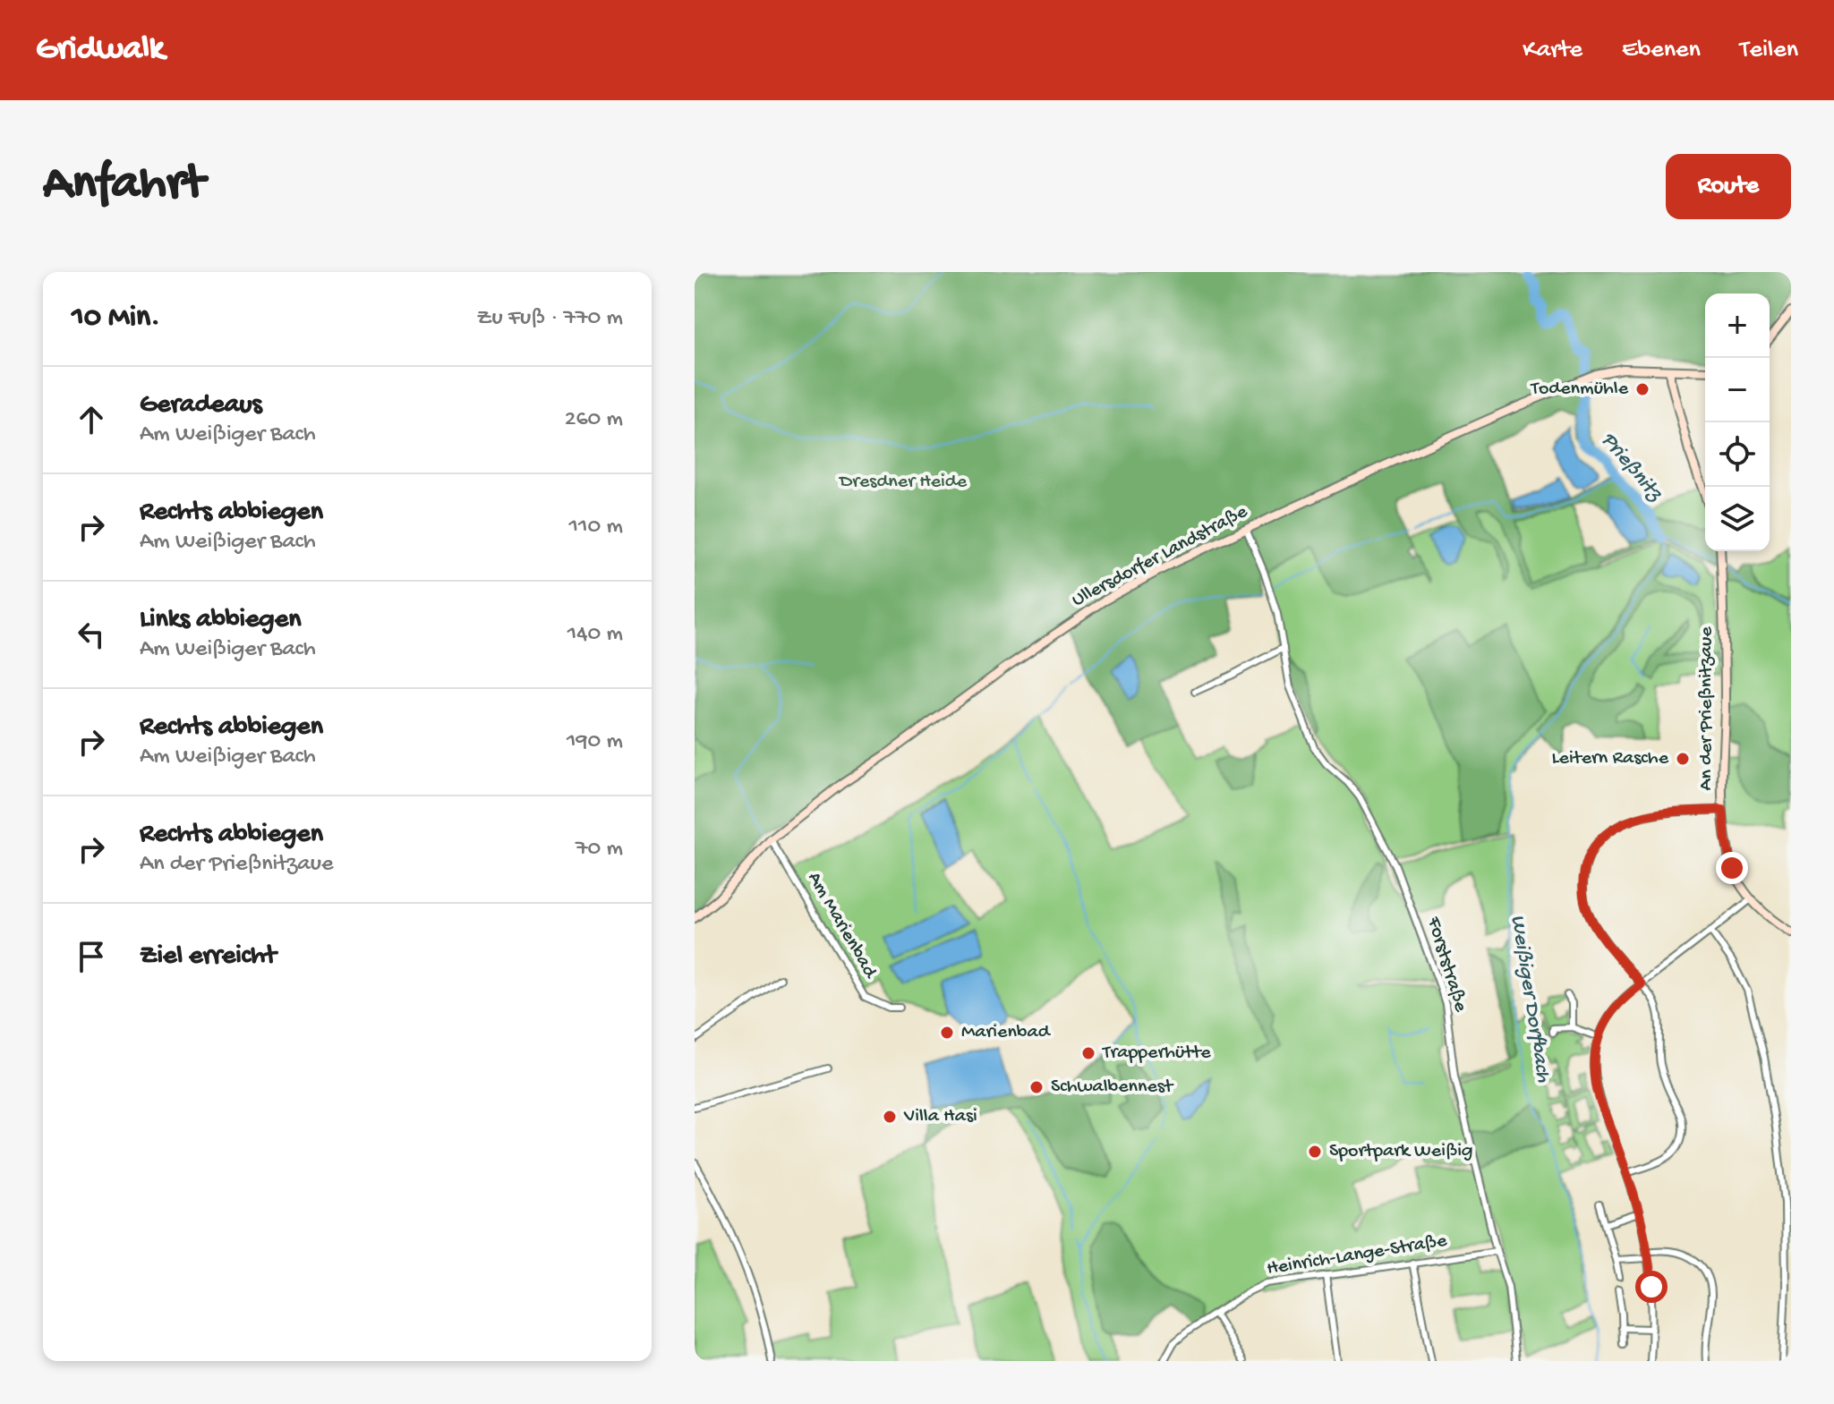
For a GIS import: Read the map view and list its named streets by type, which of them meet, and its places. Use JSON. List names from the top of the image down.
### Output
{
  "streets": {
    "main road": ["Ullersdorfer Landstraße", "An der Prießnitzaue"],
    "street": ["Am Marienbad", "Forststraße", "Heinrich-Lange-Straße"]
  },
  "crossings": [
    ["Ullersdorfer Landstraße", "Am Marienbad"],
    ["Ullersdorfer Landstraße", "Forststraße"],
    ["Forststraße", "Heinrich-Lange-Straße"]
  ],
  "water": ["Prießnitz", "Weißiger Dorfbach"],
  "parks": ["Dresdner Heide"],
  "places": [
    "Todenmühle",
    "Leitern Rasche",
    "Marienbad",
    "Trapperhütte",
    "Schwalbennest",
    "Villa Hasi",
    "Sportpark Weißig"
  ],
  "page": {
    "header": "Gridwalk",
    "nav": ["Karte", "Ebenen", "Teilen"],
    "buttons": "Route",
    "title": "Anfahrt",
    "heading": ["10 Min.", "Zu Fuß · 770 m"],
    "map_buttons": ["+", "−"],
    "list": [
      ["Geradeaus", "Am Weißiger Bach", "260 m"],
      ["Rechts abbiegen", "Am Weißiger Bach", "110 m"],
      ["Links abbiegen", "Am Weißiger Bach", "140 m"],
      ["Rechts abbiegen", "Am Weißiger Bach", "190 m"],
      ["Rechts abbiegen", "An der Prießnitzaue", "70 m"],
      "Ziel erreicht"
    ]
  }
}
